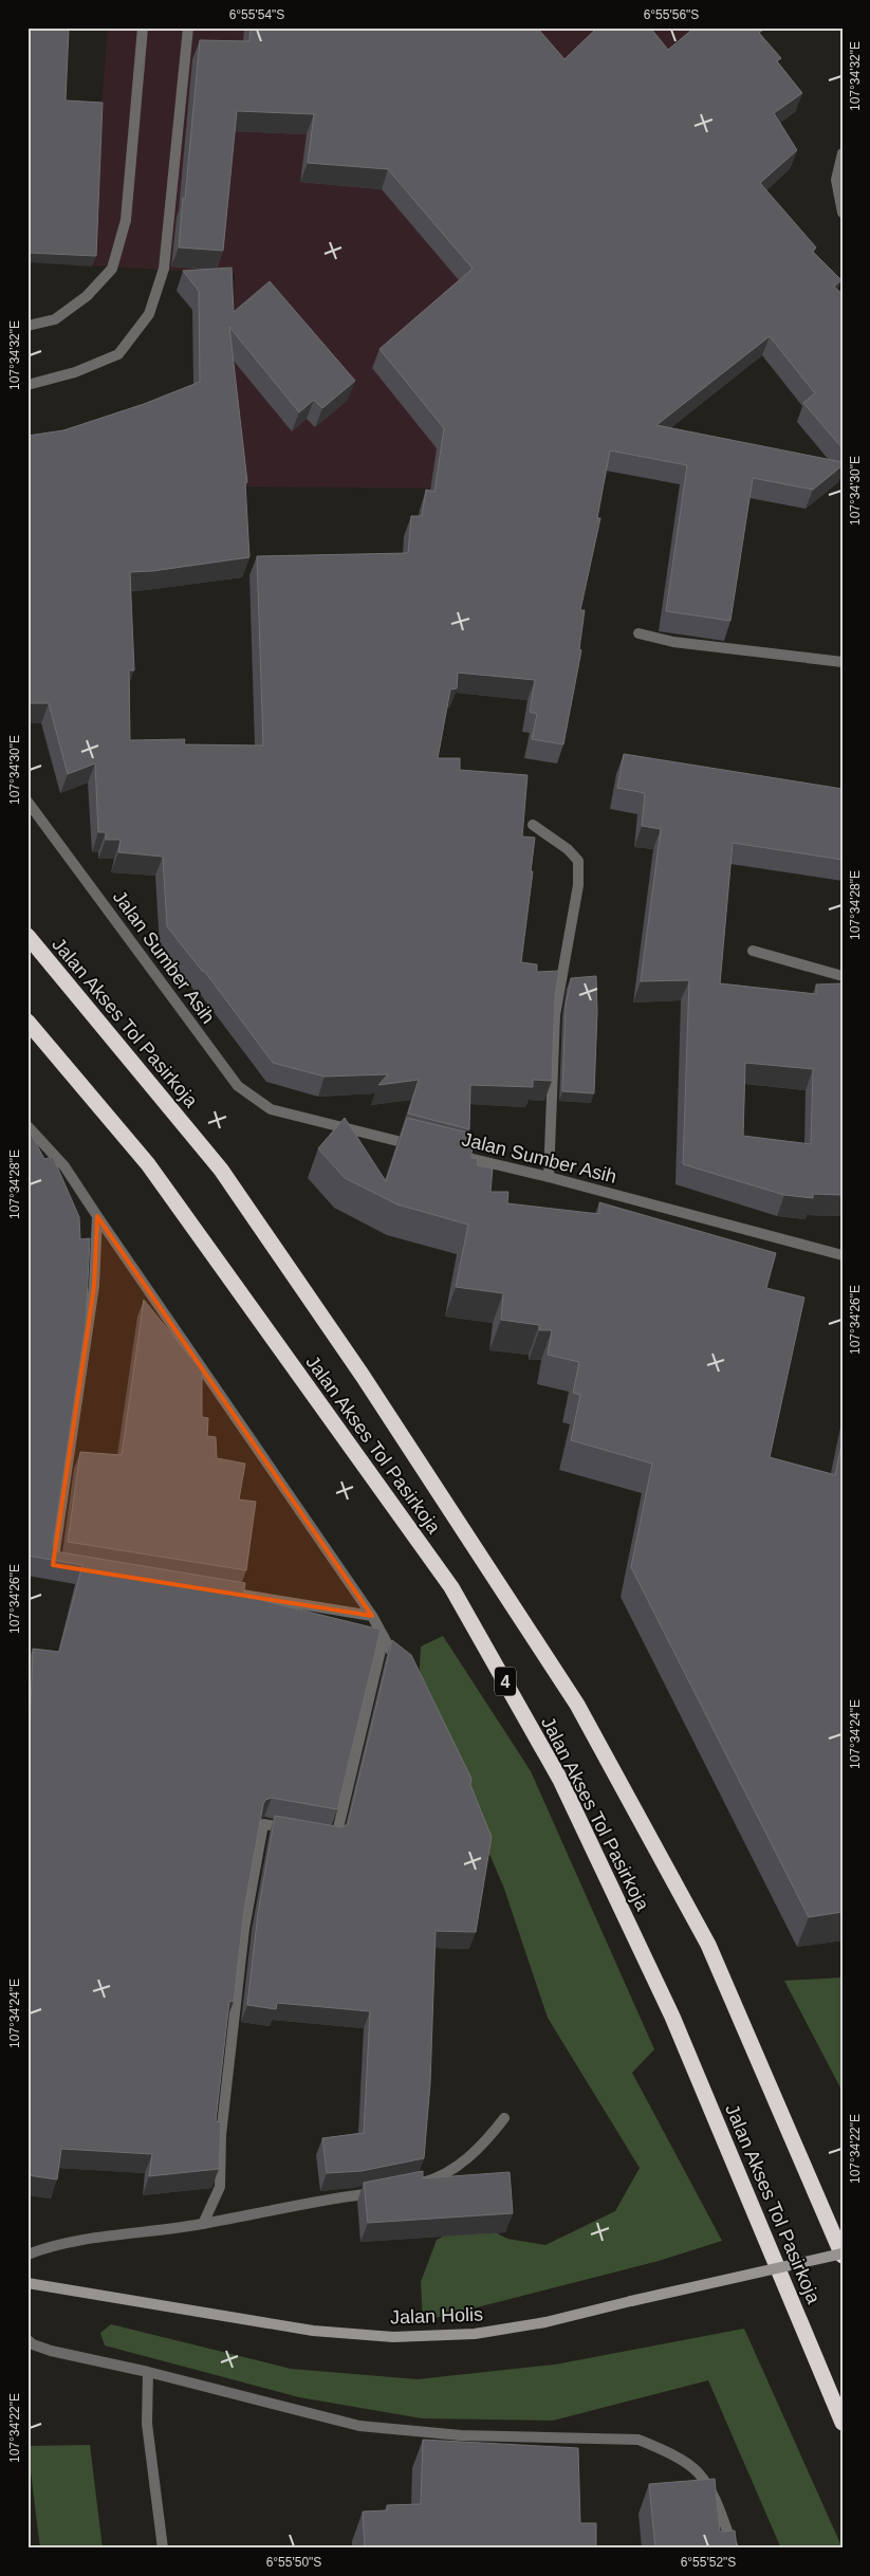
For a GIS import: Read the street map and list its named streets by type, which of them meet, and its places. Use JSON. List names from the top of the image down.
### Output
{
  "streets": {
    "highway": ["Jalan Akses Tol Pasirkoja", "4"],
    "street": ["Jalan Sumber Asih", "Jalan Holis"]
  },
  "crossings": [
    ["Jalan Akses Tol Pasirkoja", "Jalan Holis"]
  ],
  "coordinates": [
    "6°55'54\"S",
    "6°55'56\"S",
    "107°34'32\"E",
    "107°34'30\"E",
    "107°34'28\"E",
    "107°34'26\"E",
    "107°34'24\"E",
    "107°34'22\"E",
    "6°55'50\"S",
    "6°55'52\"S"
  ]
}
